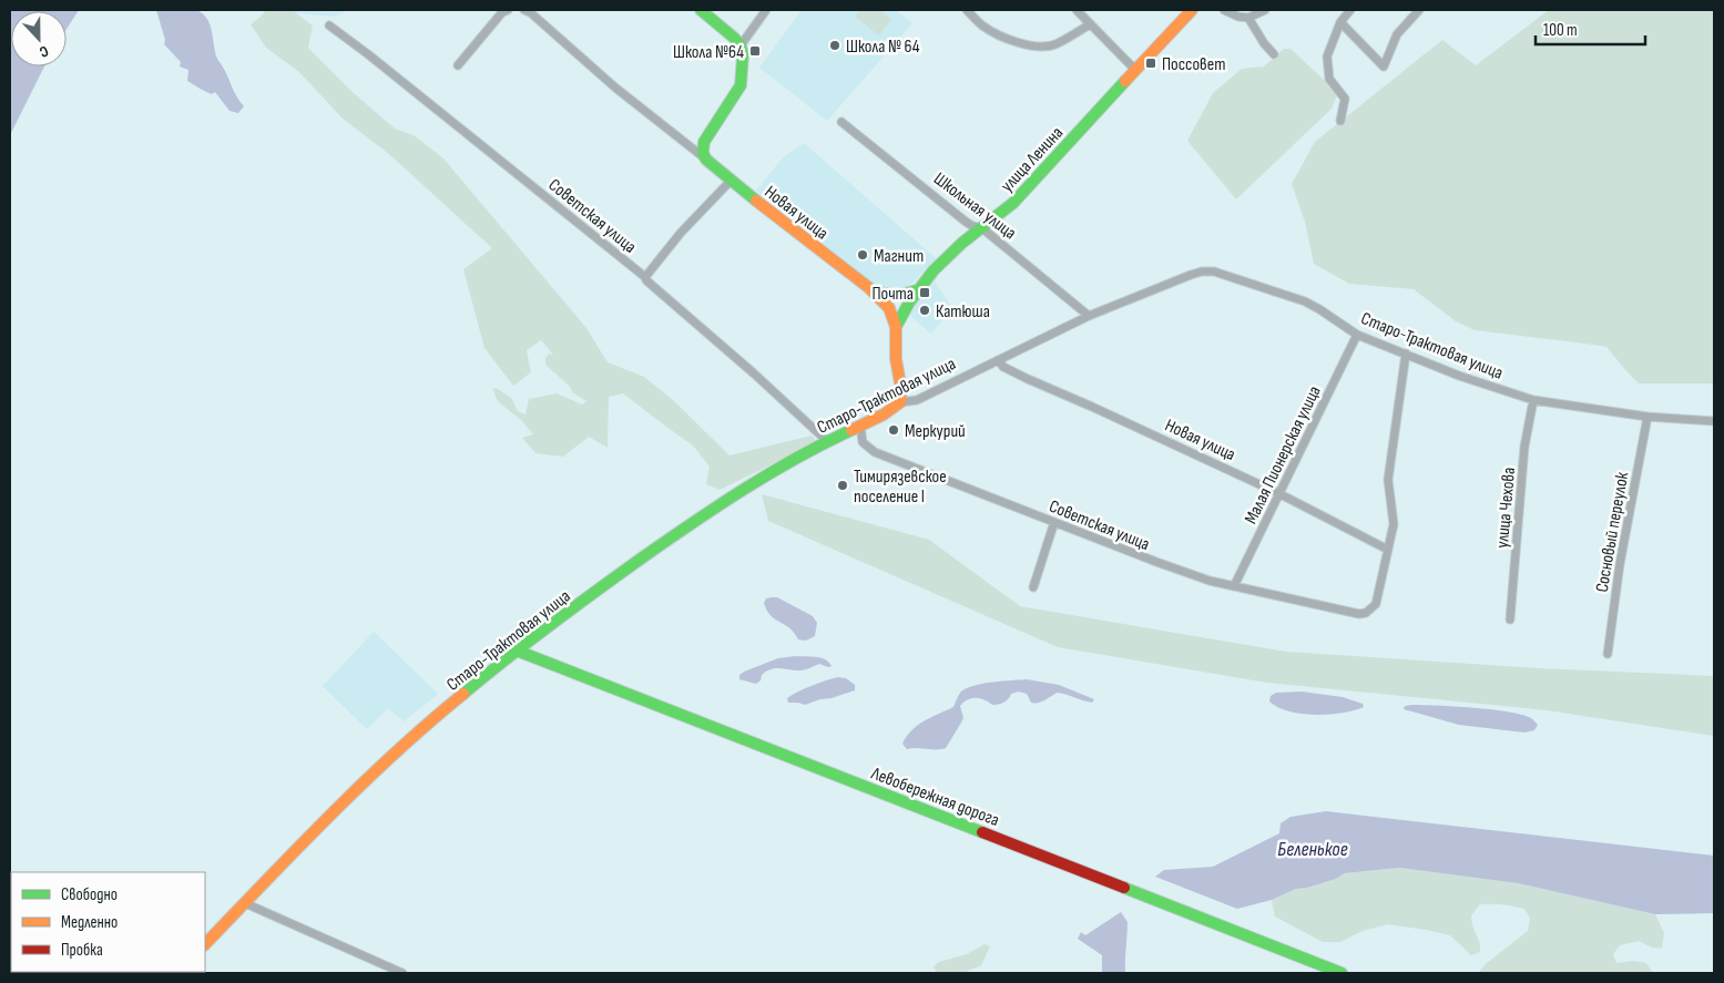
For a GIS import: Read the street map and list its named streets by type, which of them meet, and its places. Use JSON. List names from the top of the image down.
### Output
{
  "streets": {
    "street": [
      "улица Ленина",
      "Школьная улица",
      "Новая улица",
      "Советская улица",
      "Старо-Трактовая улица",
      "Малая Пионерская улица",
      "улица Чехова",
      "Сосновый переулок",
      "Левобережная дорога"
    ]
  },
  "crossings": [
    ["улица Ленина", "Школьная улица"],
    ["улица Ленина", "Новая улица"],
    ["Школьная улица", "Старо-Трактовая улица"],
    ["Новая улица", "Советская улица"],
    ["Новая улица", "Старо-Трактовая улица"],
    ["Новая улица", "Малая Пионерская улица"],
    ["Советская улица", "Старо-Трактовая улица"],
    ["Советская улица", "Малая Пионерская улица"],
    ["Старо-Трактовая улица", "Малая Пионерская улица"],
    ["Старо-Трактовая улица", "улица Чехова"],
    ["Старо-Трактовая улица", "Сосновый переулок"],
    ["Старо-Трактовая улица", "Левобережная дорога"]
  ],
  "water": ["Беленькое"],
  "places": {
    "other": [
      "Школа № 64",
      "Магнит",
      "Катюша",
      "Меркурий",
      "Тимирязевское поселение I"
    ],
    "transit": ["Школа №64", "Поссовет", "Почта"]
  },
  "legend": ["Свободно", "Медленно", "Пробка"],
  "scale_bar": "100 m",
  "north": "bottom"
}
